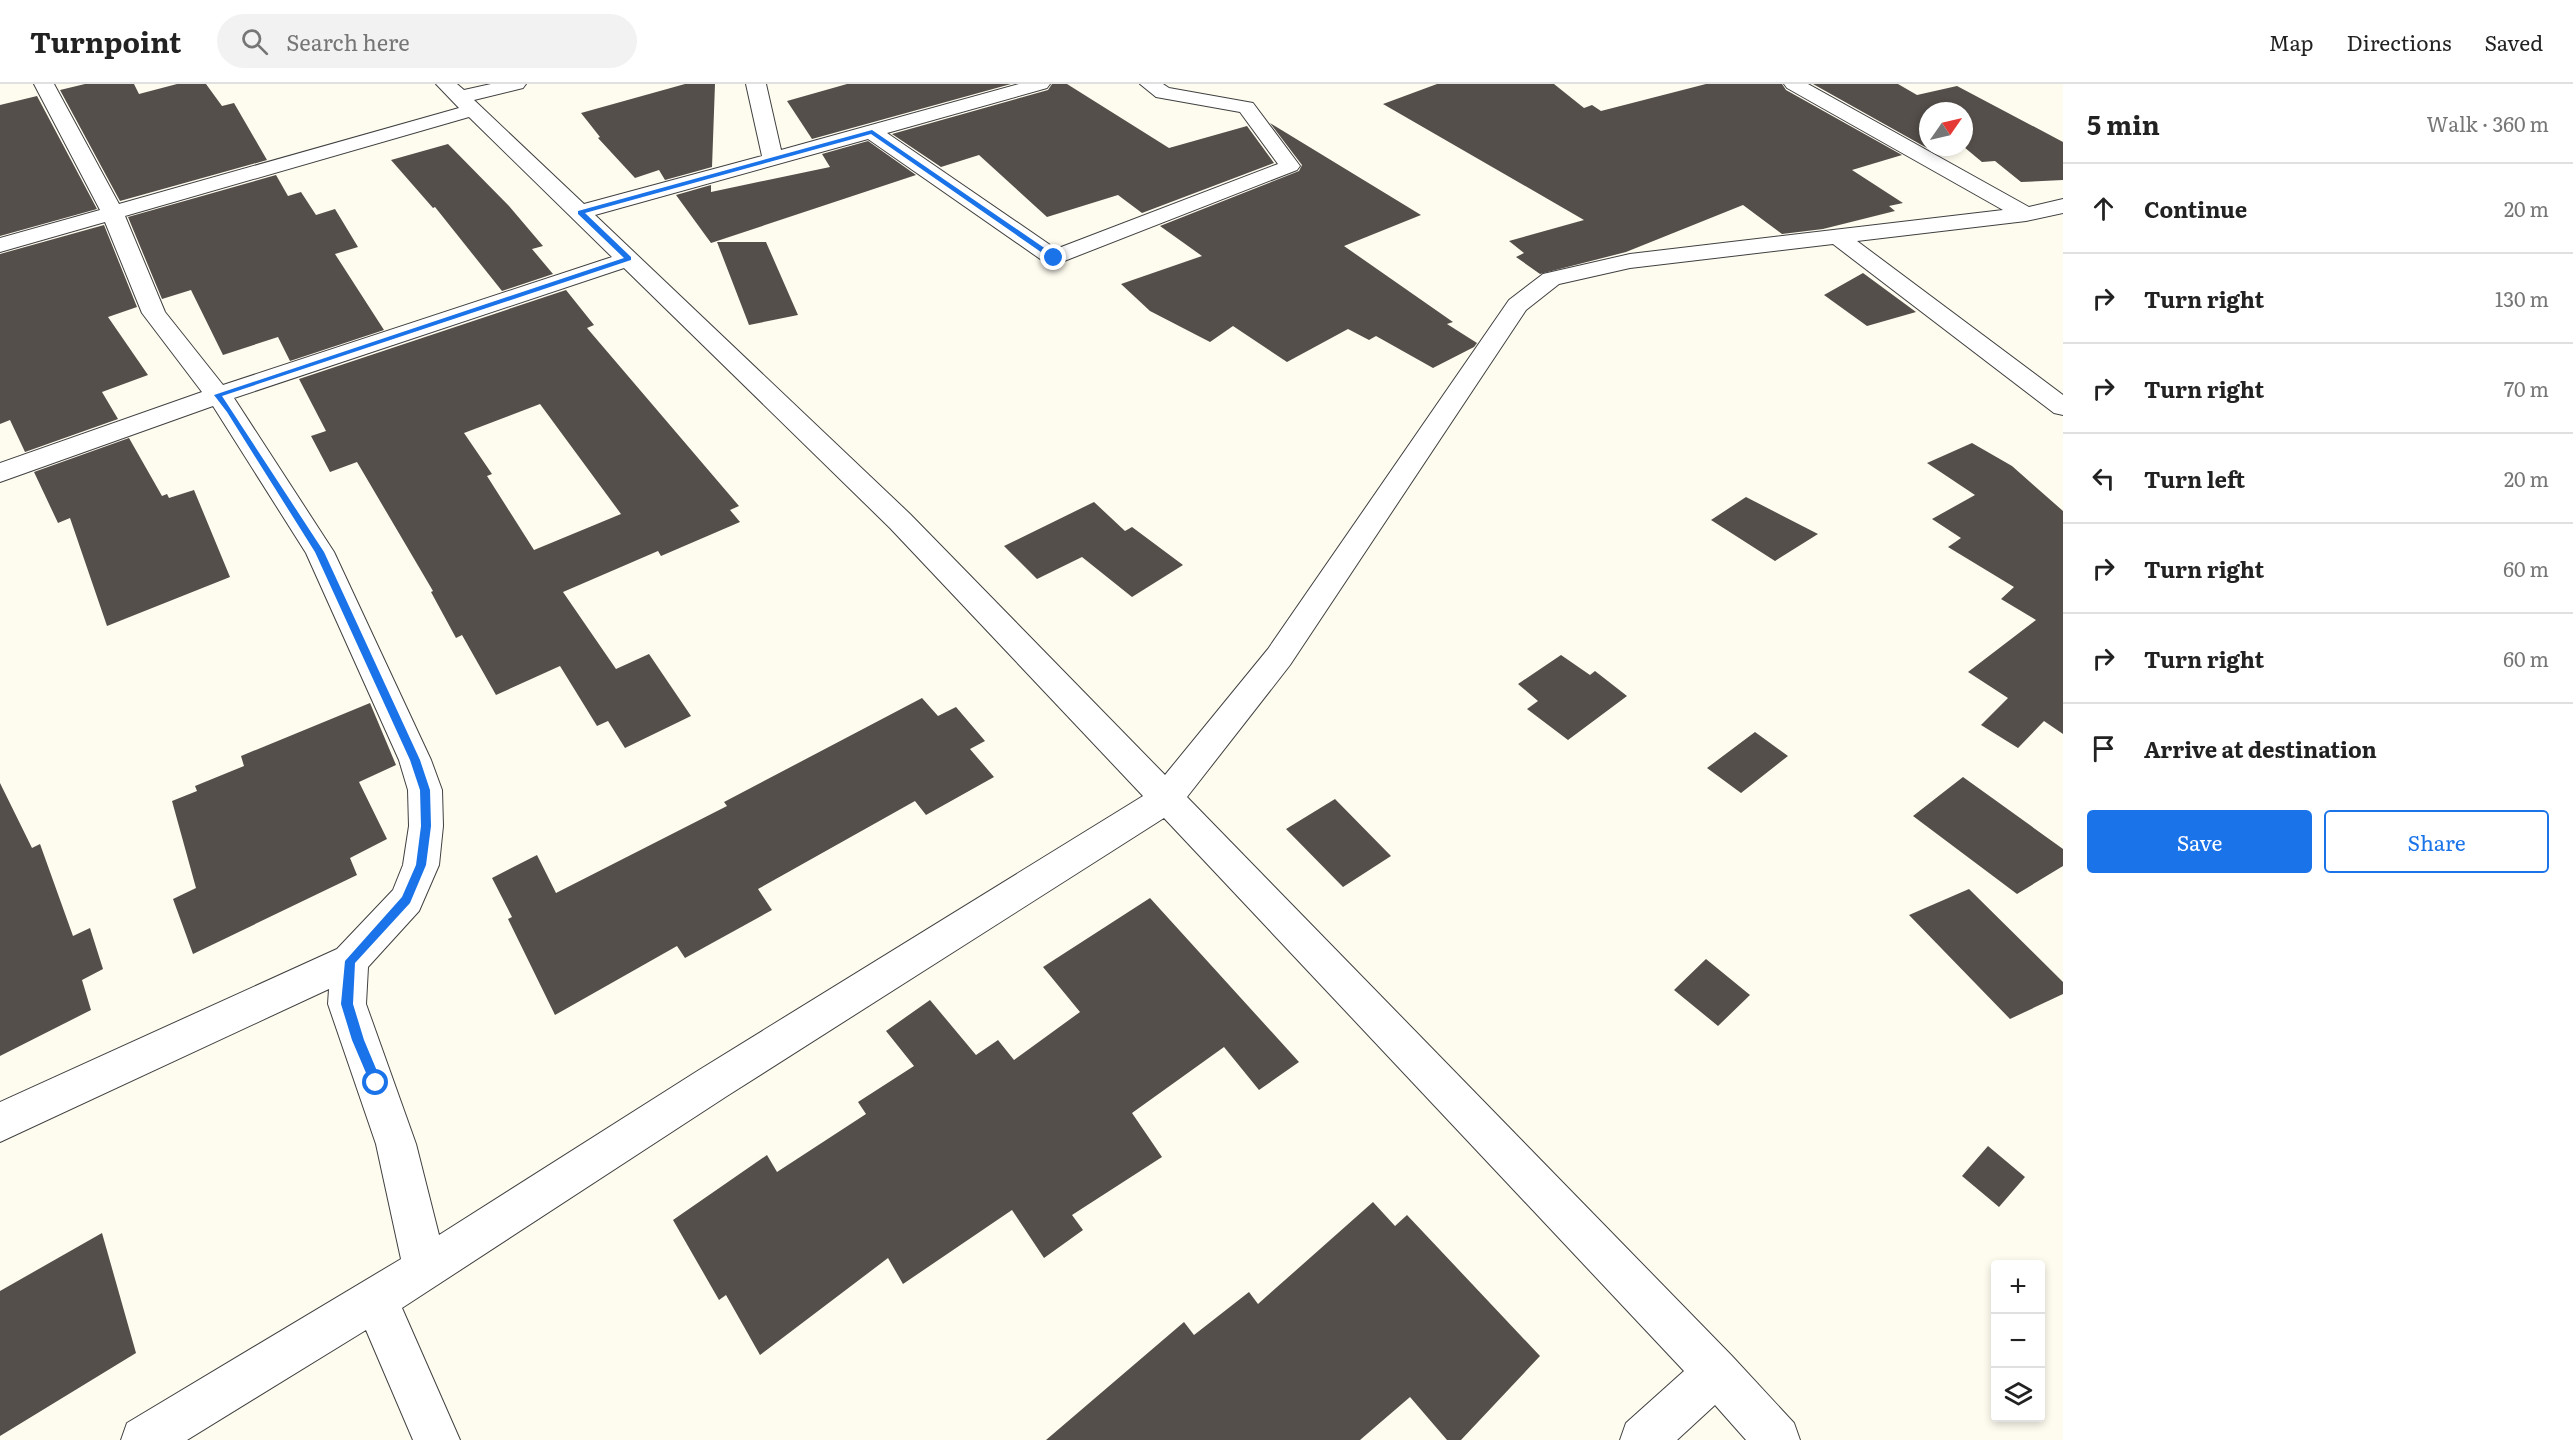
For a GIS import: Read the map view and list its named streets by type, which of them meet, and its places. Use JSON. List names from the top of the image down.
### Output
{
  "north": "top right",
  "page": {
    "header": "Turnpoint",
    "search": "Search here",
    "nav": ["Map", "Directions", "Saved"],
    "heading": ["5 min", "Walk · 360 m"],
    "list": [
      ["Continue", "20 m"],
      ["Turn right", "130 m"],
      ["Turn right", "70 m"],
      ["Turn left", "20 m"],
      ["Turn right", "60 m"],
      ["Turn right", "60 m"],
      "Arrive at destination"
    ],
    "buttons": ["Save", "Share"],
    "map_buttons": ["+", "−"]
  }
}
